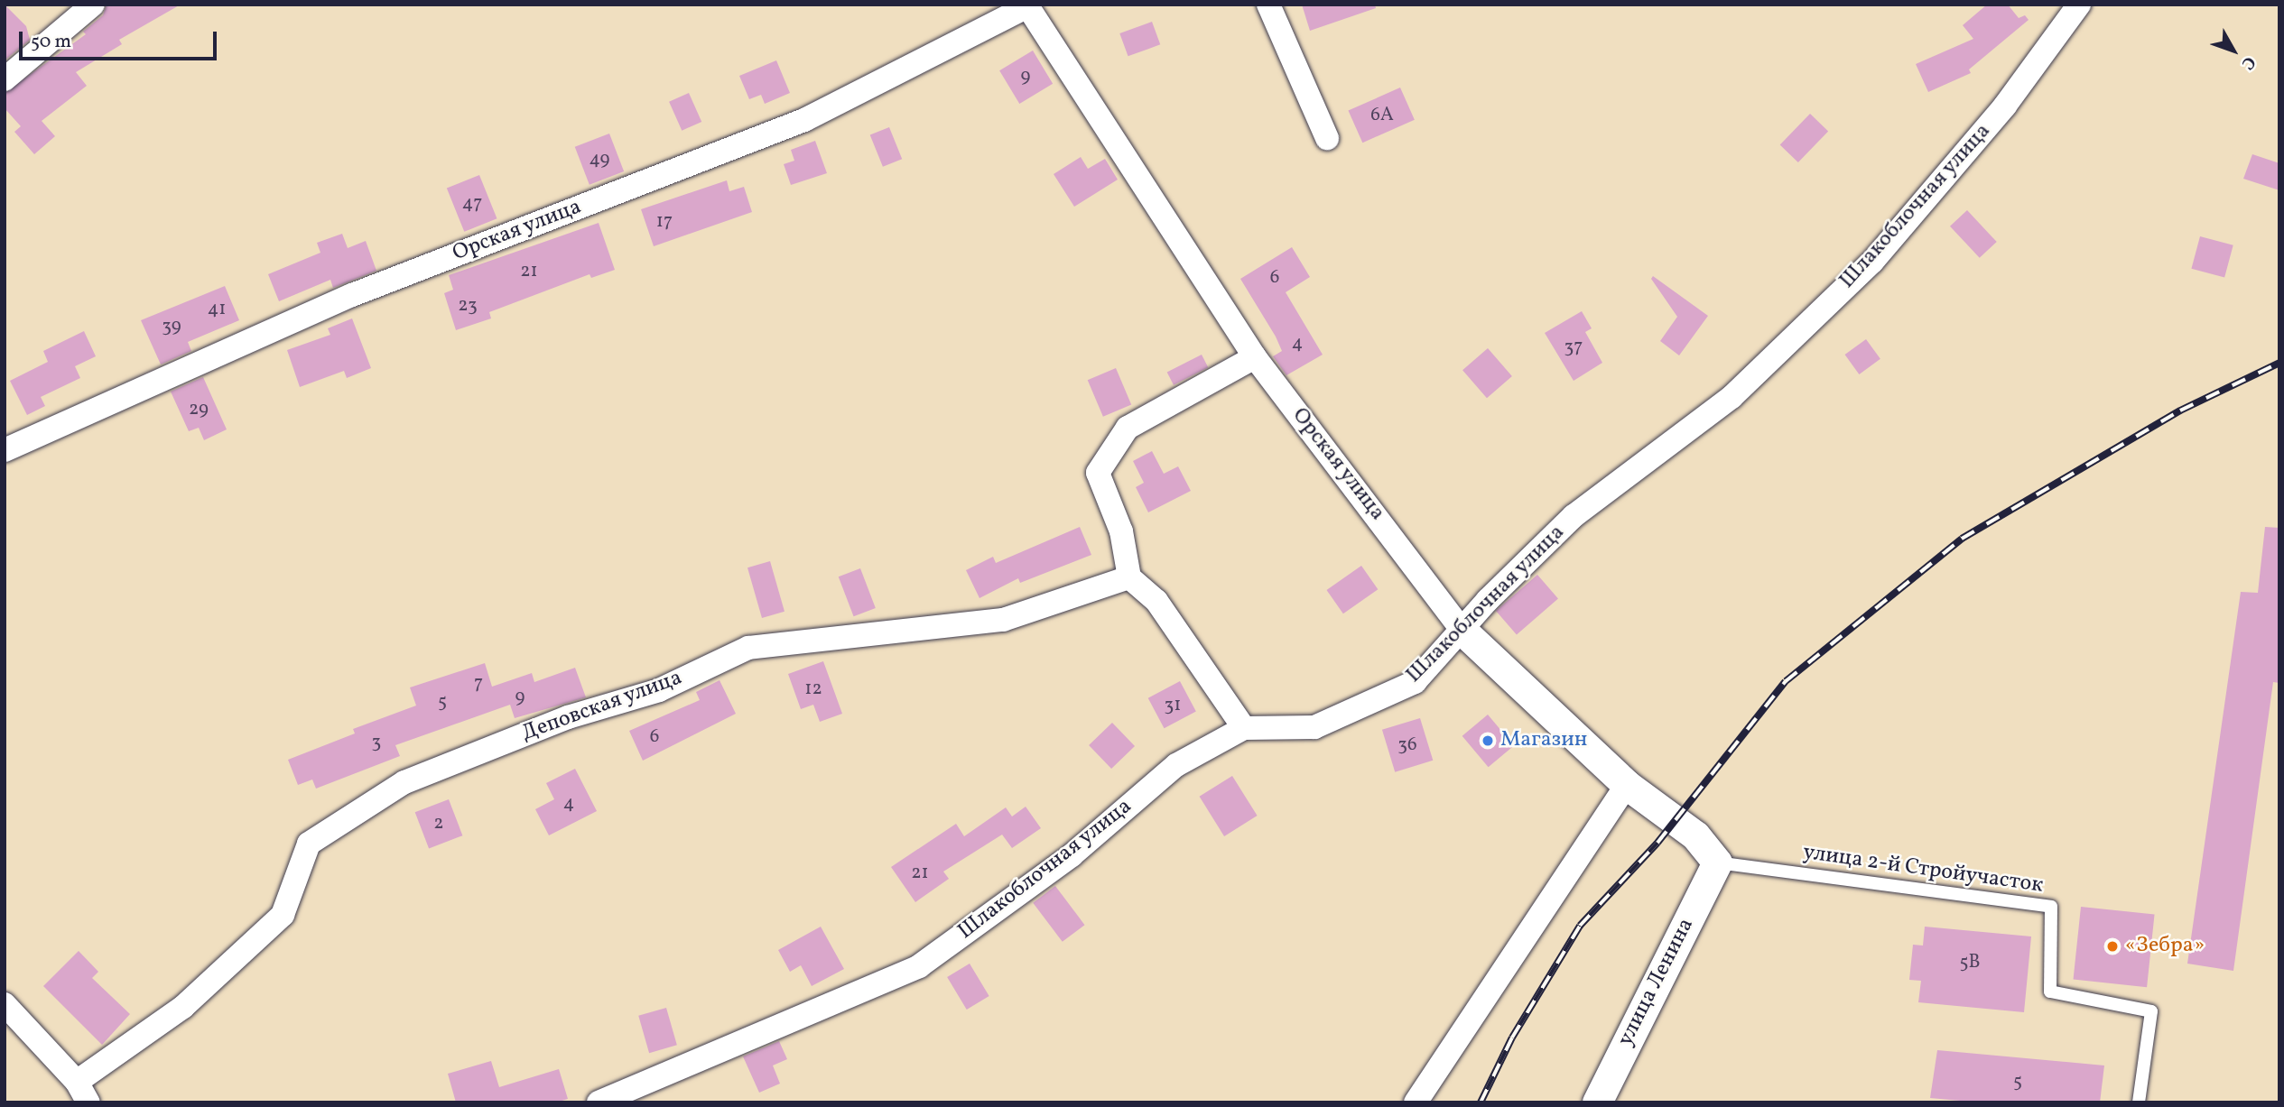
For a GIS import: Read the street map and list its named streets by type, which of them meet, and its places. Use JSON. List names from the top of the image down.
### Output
{
  "streets": {
    "street": [
      "Шлакоблочная улица",
      "Орская улица",
      "Деповская улица",
      "улица Ленина"
    ],
    "lane": ["улица 2-й Стройучасток"]
  },
  "crossings": [
    ["Шлакоблочная улица", "Орская улица"],
    ["Орская улица", "улица 2-й Стройучасток"],
    ["Орская улица", "улица Ленина"],
    ["улица 2-й Стройучасток", "улица Ленина"]
  ],
  "places": ["Магазин", "«Зебра»"],
  "house_numbers": [
    "9",
    "6А",
    "49",
    "47",
    "17",
    "21",
    "6",
    "23",
    "41",
    "39",
    "4",
    "37",
    "29",
    "7",
    "12",
    "9",
    "5",
    "31",
    "6",
    "3",
    "36",
    "4",
    "2",
    "21",
    "5В",
    "5"
  ],
  "scale_bar": "50 m",
  "north": "bottom right"
}
